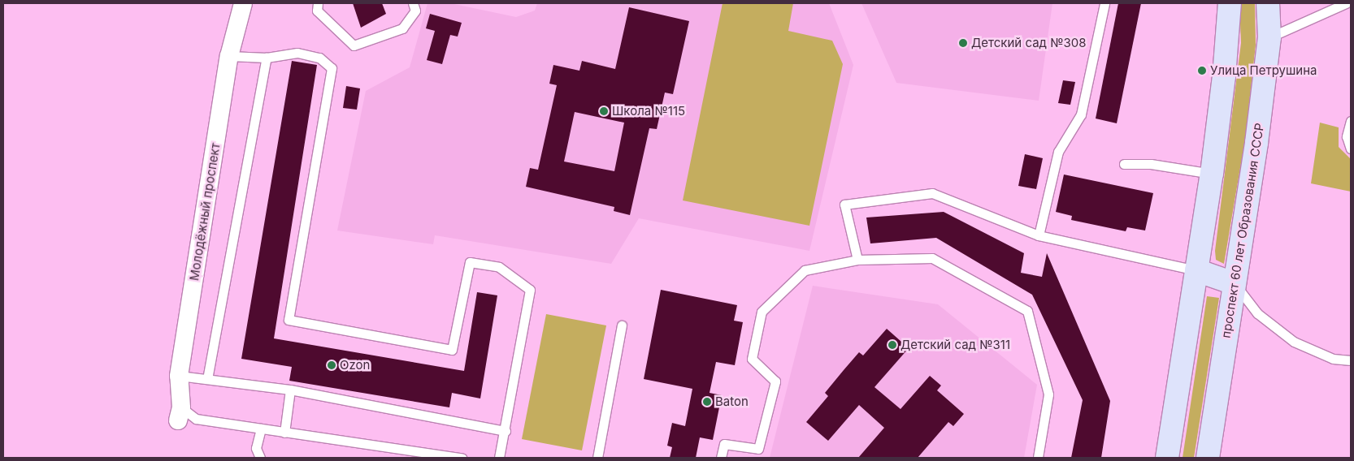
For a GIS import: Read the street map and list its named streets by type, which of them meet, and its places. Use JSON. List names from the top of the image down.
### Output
{
  "streets": {
    "main road": ["проспект 60 лет Образования СССР"],
    "street": ["Молодёжный проспект"]
  },
  "places": [
    "Детский сад №308",
    "Улица Петрушина",
    "Школа №115",
    "Детский сад №311",
    "Ozon",
    "Baton"
  ]
}
